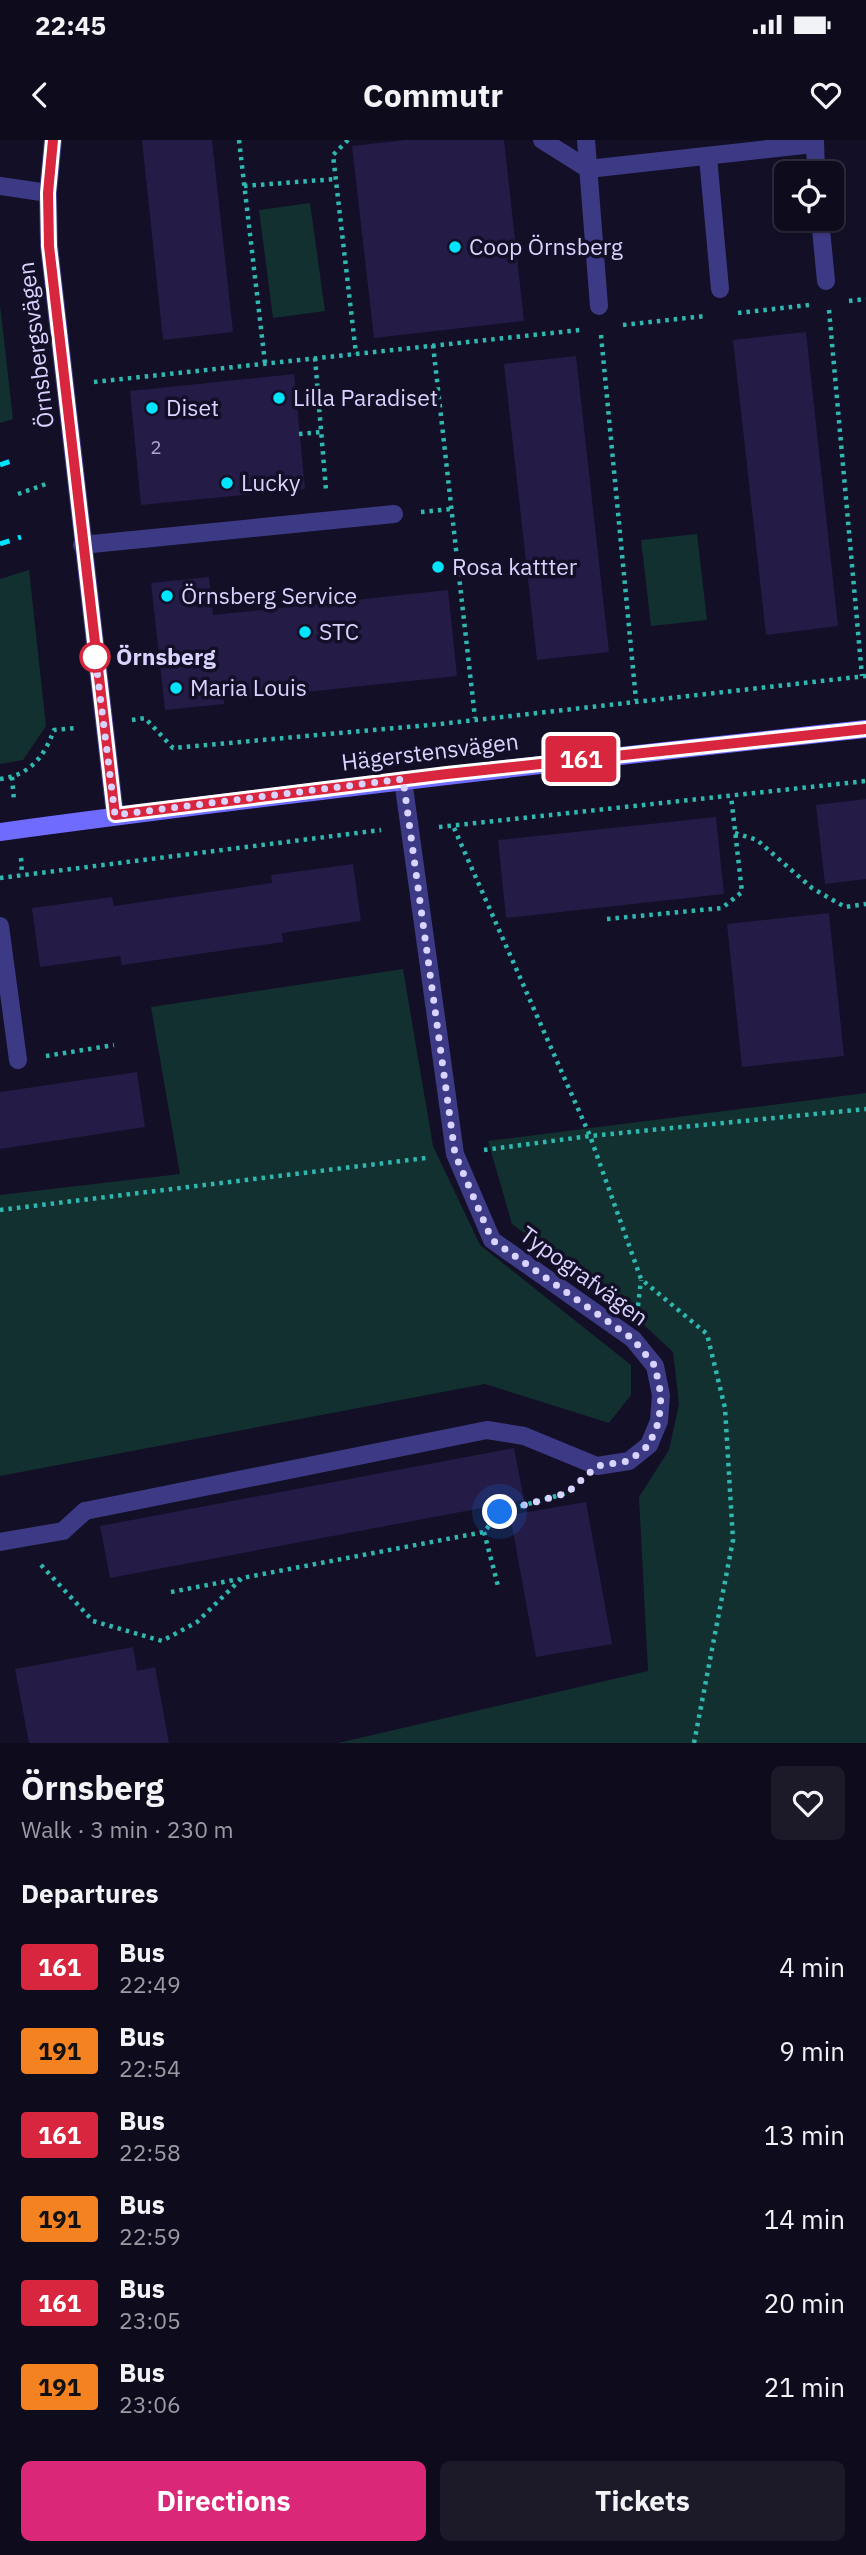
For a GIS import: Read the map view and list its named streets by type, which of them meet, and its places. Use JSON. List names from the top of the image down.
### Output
{
  "streets": {
    "street": ["Örnsbergsvägen", "Hägerstensvägen", "Typografvägen"]
  },
  "crossings": [
    ["Örnsbergsvägen", "Hägerstensvägen"],
    ["Hägerstensvägen", "Typografvägen"]
  ],
  "places": [
    "Coop Örnsberg",
    "Lilla Paradiset",
    "Diset",
    "Lucky",
    "Rosa kattter",
    "Örnsberg Service",
    "STC",
    "Örnsberg",
    "Maria Louis"
  ],
  "lines": ["bus line 161"],
  "house_numbers": ["2"],
  "page": {
    "status": "22:45",
    "header": "Commutr",
    "on_map": "161",
    "heading": [
      ["Örnsberg", "Walk · 3 min · 230 m"],
      "Departures"
    ],
    "list": [
      {
        "mark": "161",
        "name": "Bus",
        "note": "22:49",
        "value": "4 min"
      },
      {
        "mark": "191",
        "name": "Bus",
        "note": "22:54",
        "value": "9 min"
      },
      {
        "mark": "161",
        "name": "Bus",
        "note": "22:58",
        "value": "13 min"
      },
      {
        "mark": "191",
        "name": "Bus",
        "note": "22:59",
        "value": "14 min"
      },
      {
        "mark": "161",
        "name": "Bus",
        "note": "23:05",
        "value": "20 min"
      },
      {
        "mark": "191",
        "name": "Bus",
        "note": "23:06",
        "value": "21 min"
      }
    ],
    "buttons": ["Directions", "Tickets"]
  }
}
